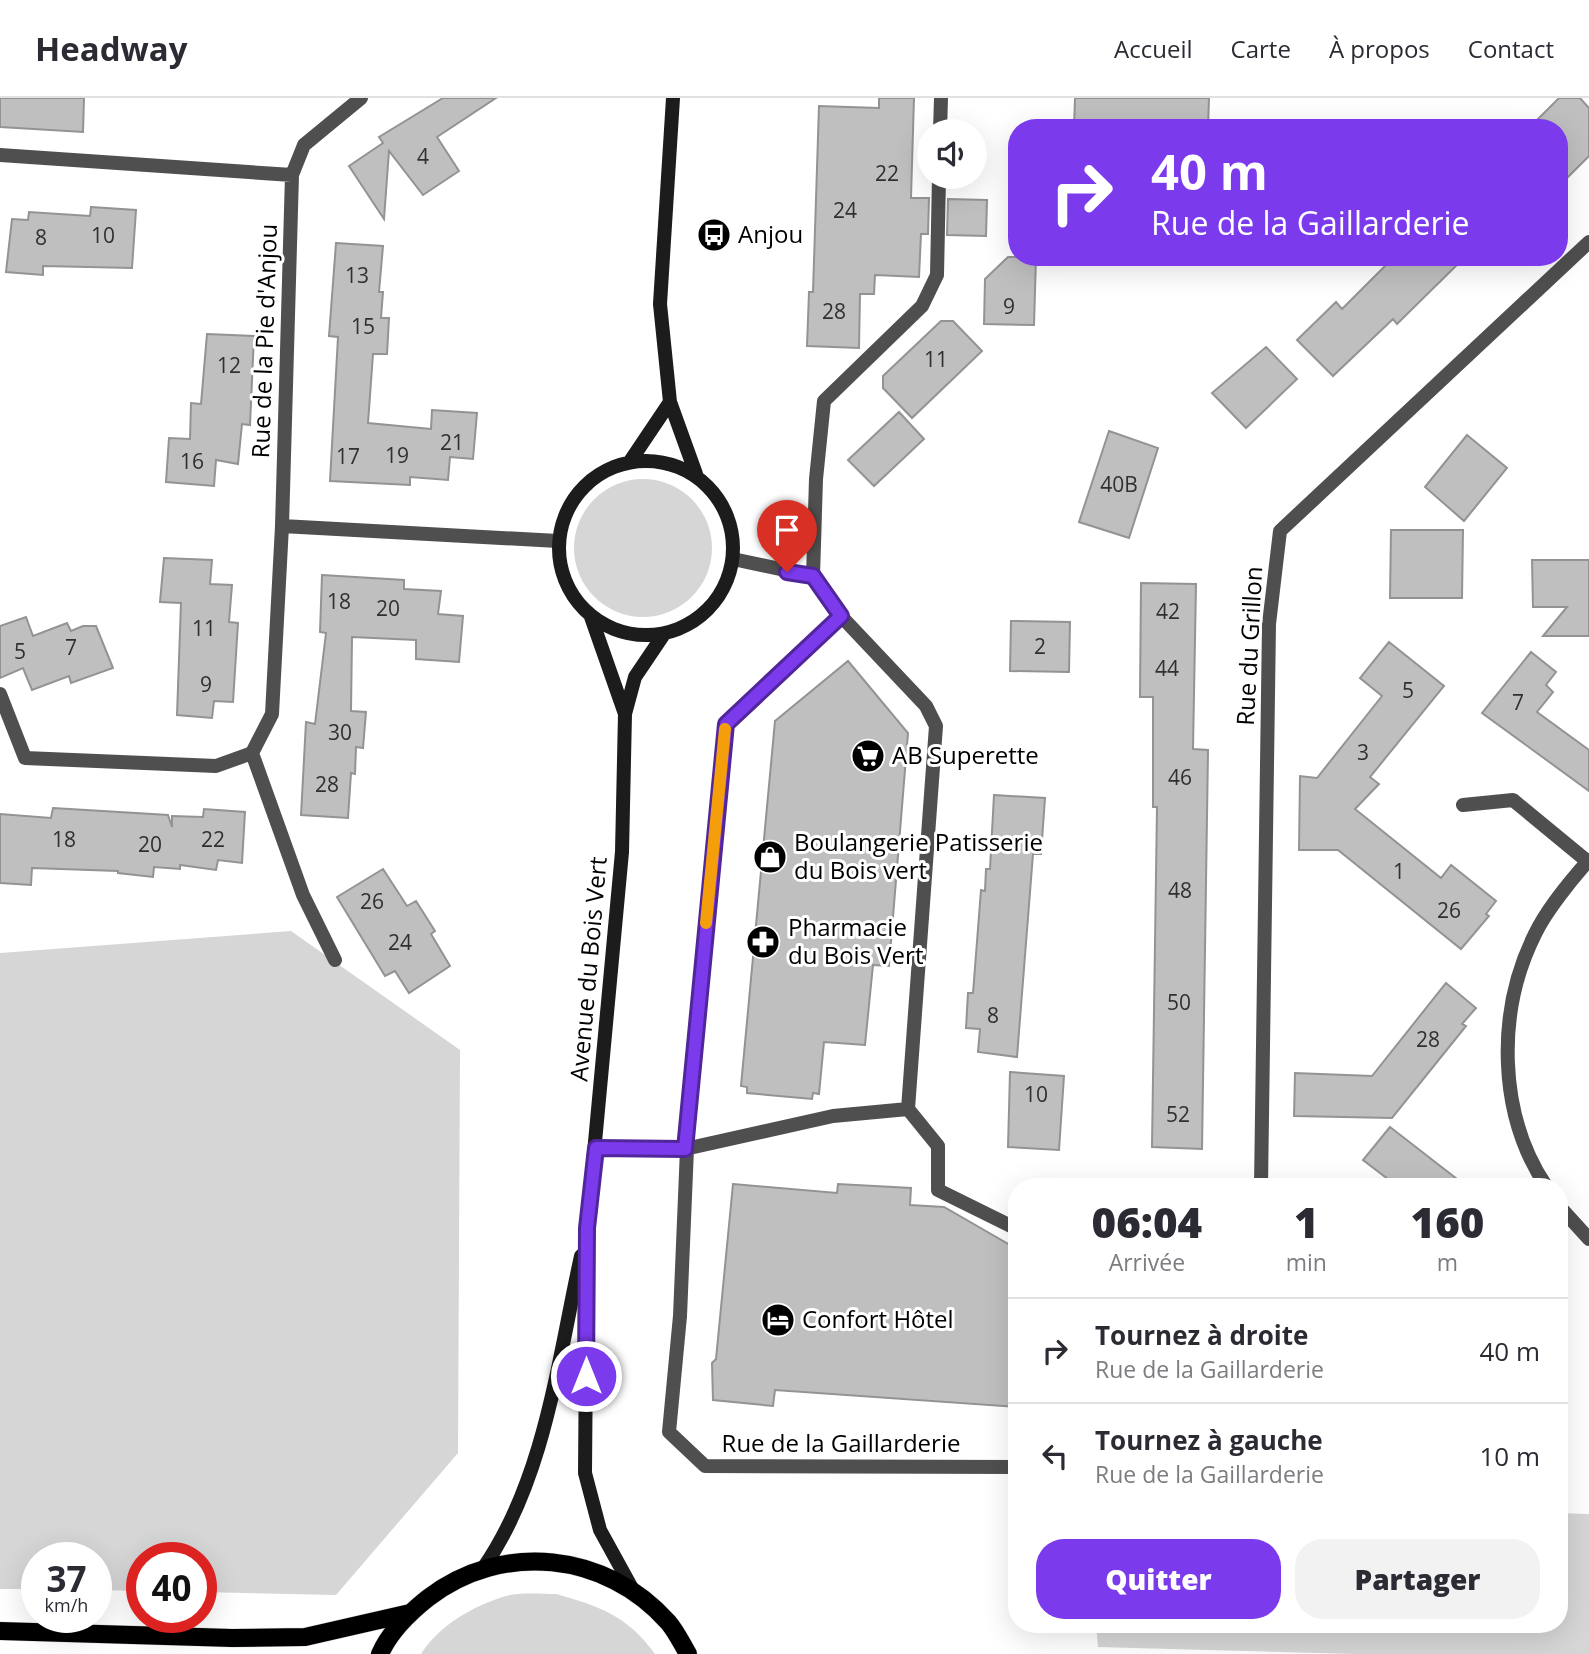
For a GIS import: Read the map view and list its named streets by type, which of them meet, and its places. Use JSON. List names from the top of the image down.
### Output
{
  "streets": {
    "street": [
      "Rue de la Pie d'Anjou",
      "Rue du Grillon",
      "Avenue du Bois Vert",
      "Rue de la Gaillarderie"
    ]
  },
  "places": {
    "bus stop": ["Anjou"],
    "supermarket": ["AB Superette"],
    "shop": ["Boulangerie Patisserie du Bois vert"],
    "pharmacy": ["Pharmacie du Bois Vert"],
    "hotel": ["Confort Hôtel"]
  },
  "house_numbers": [
    "4",
    "22",
    "24",
    "10",
    "8",
    "13",
    "9",
    "28",
    "15",
    "11",
    "12",
    "21",
    "19",
    "17",
    "16",
    "40B",
    "18",
    "20",
    "42",
    "11",
    "2",
    "7",
    "5",
    "44",
    "9",
    "5",
    "7",
    "30",
    "3",
    "46",
    "28",
    "18",
    "22",
    "20",
    "1",
    "48",
    "26",
    "26",
    "24",
    "50",
    "8",
    "28",
    "10",
    "52"
  ],
  "page": {
    "header": "Headway",
    "nav": [
      "Accueil",
      "Carte",
      "À propos",
      "Contact"
    ],
    "turn": ["40 m", "Rue de la Gaillarderie"],
    "eta": [
      "06:04",
      "Arrivée",
      "1",
      "min",
      "160",
      "m"
    ],
    "list": [
      {
        "name": "Tournez à droite",
        "note": "Rue de la Gaillarderie",
        "value": "40 m"
      },
      {
        "name": "Tournez à gauche",
        "note": "Rue de la Gaillarderie",
        "value": "10 m"
      }
    ],
    "buttons": ["Quitter", "Partager"],
    "speed": "37 km/h",
    "limit": "40"
  }
}
